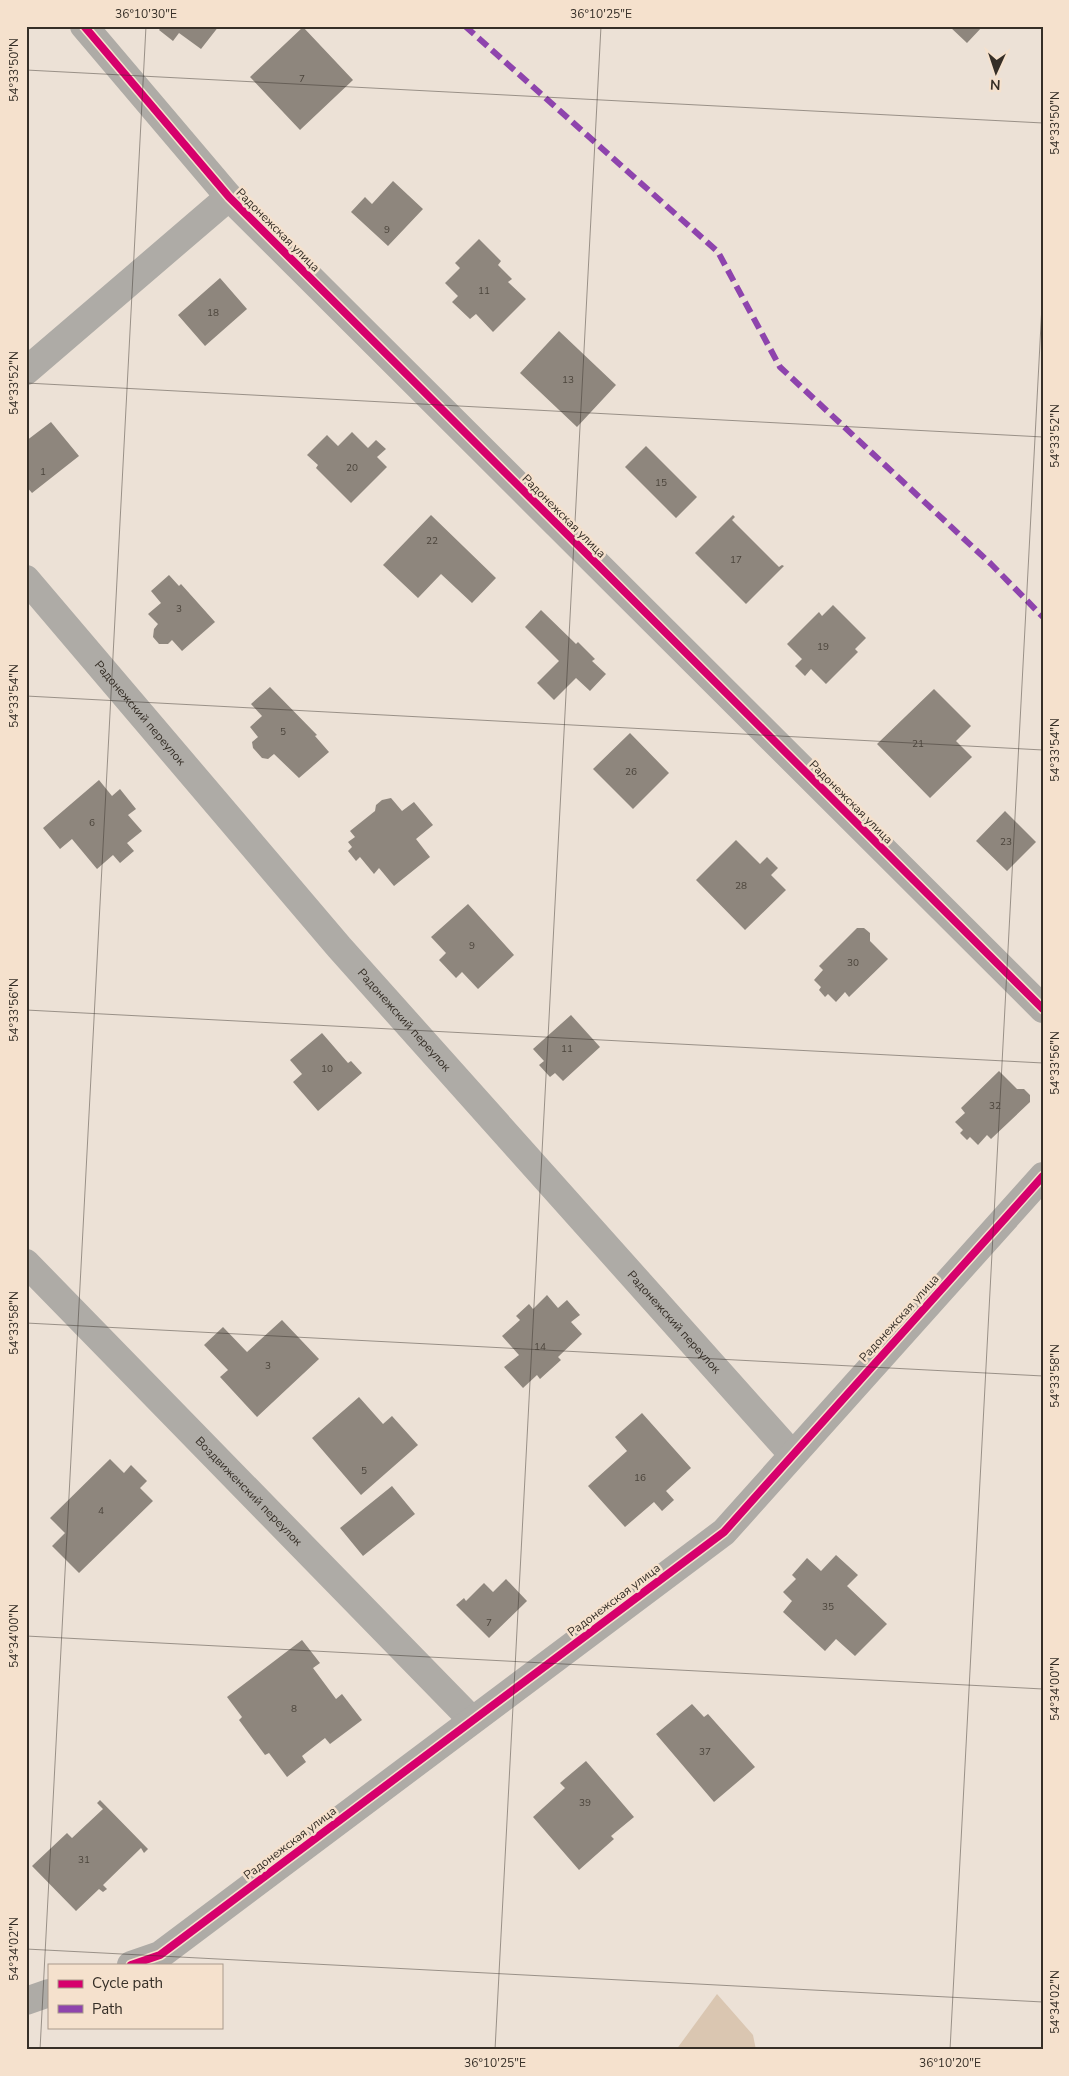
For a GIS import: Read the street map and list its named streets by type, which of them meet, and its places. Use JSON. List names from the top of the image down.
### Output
{
  "streets": {
    "street": ["Радонежская улица", "Радонежский переулок", "Воздвиженский переулок"]
  },
  "crossings": [
    ["Радонежская улица", "Радонежский переулок"],
    ["Радонежская улица", "Воздвиженский переулок"]
  ],
  "house_numbers": [
    "7",
    "9",
    "11",
    "18",
    "13",
    "20",
    "1",
    "15",
    "22",
    "17",
    "3",
    "19",
    "5",
    "21",
    "26",
    "6",
    "23",
    "28",
    "9",
    "30",
    "11",
    "10",
    "32",
    "14",
    "3",
    "5",
    "16",
    "4",
    "35",
    "7",
    "8",
    "37",
    "39",
    "31"
  ],
  "legend": ["Cycle path", "Path"],
  "north": "bottom",
  "coordinates": [
    "36°10'30\"E",
    "36°10'25\"E",
    "54°33'50\"N",
    "54°33'52\"N",
    "54°33'54\"N",
    "54°33'56\"N",
    "54°33'58\"N",
    "54°34'00\"N",
    "54°34'02\"N",
    "36°10'20\"E"
  ]
}
